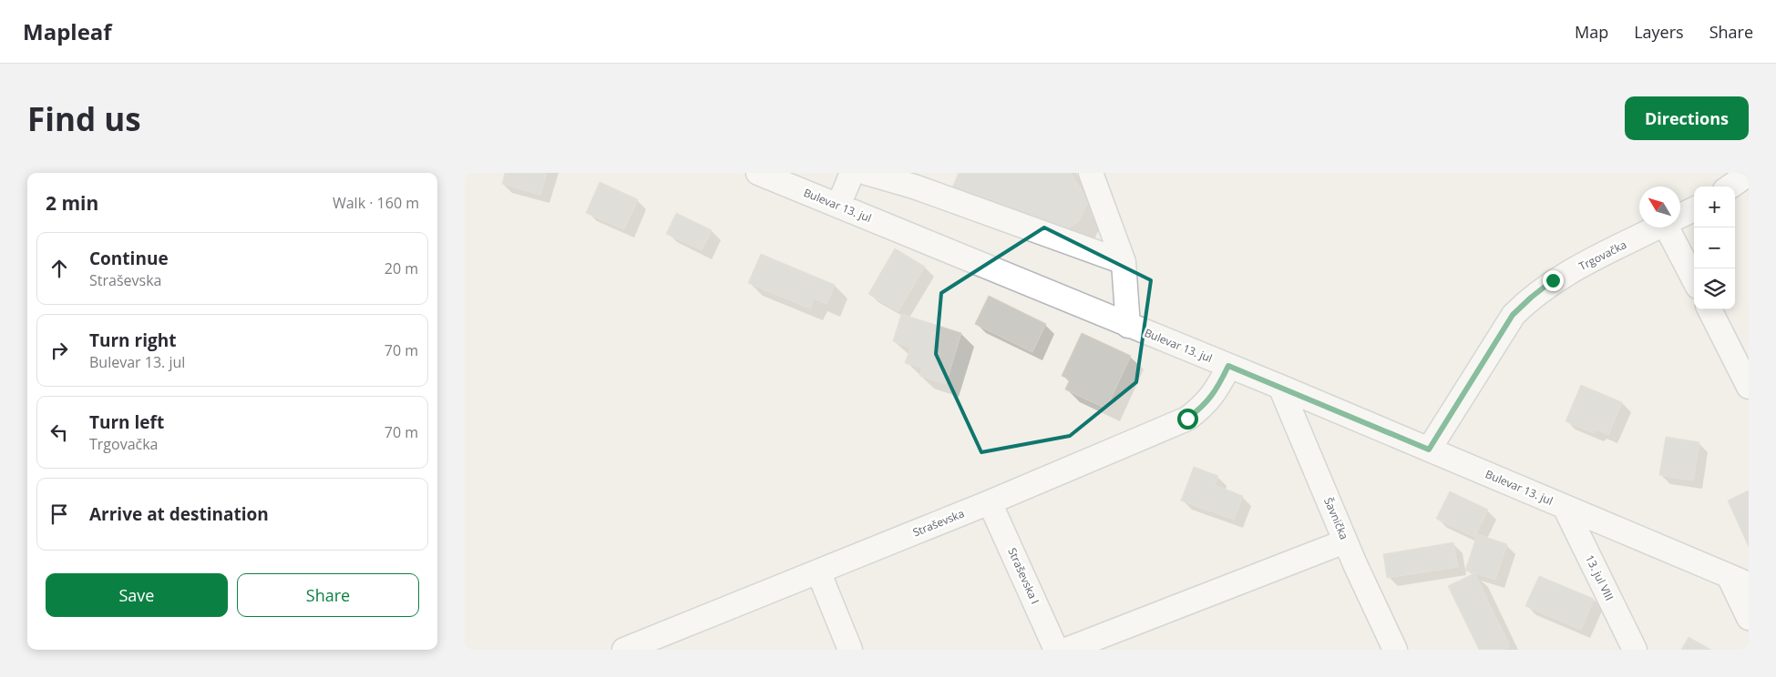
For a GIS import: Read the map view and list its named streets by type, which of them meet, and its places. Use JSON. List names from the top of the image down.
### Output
{
  "streets": {
    "street": [
      "Bulevar 13. jul",
      "Trgovačka",
      "Šavnička",
      "Straševska",
      "Straševska I",
      "13. jul VIII"
    ]
  },
  "crossings": [
    ["Bulevar 13. jul", "Trgovačka"],
    ["Bulevar 13. jul", "Šavnička"],
    ["Bulevar 13. jul", "Straševska"],
    ["Bulevar 13. jul", "13. jul VIII"],
    ["Straševska", "Straševska I"]
  ],
  "north": "top left",
  "page": {
    "header": "Mapleaf",
    "nav": ["Map", "Layers", "Share"],
    "buttons": [
      "Directions",
      ["Save", "Share"]
    ],
    "title": "Find us",
    "heading": ["2 min", "Walk · 160 m"],
    "map_buttons": ["+", "−"],
    "list": [
      ["Continue", "Straševska", "20 m"],
      ["Turn right", "Bulevar 13. jul", "70 m"],
      ["Turn left", "Trgovačka", "70 m"],
      "Arrive at destination"
    ]
  }
}
